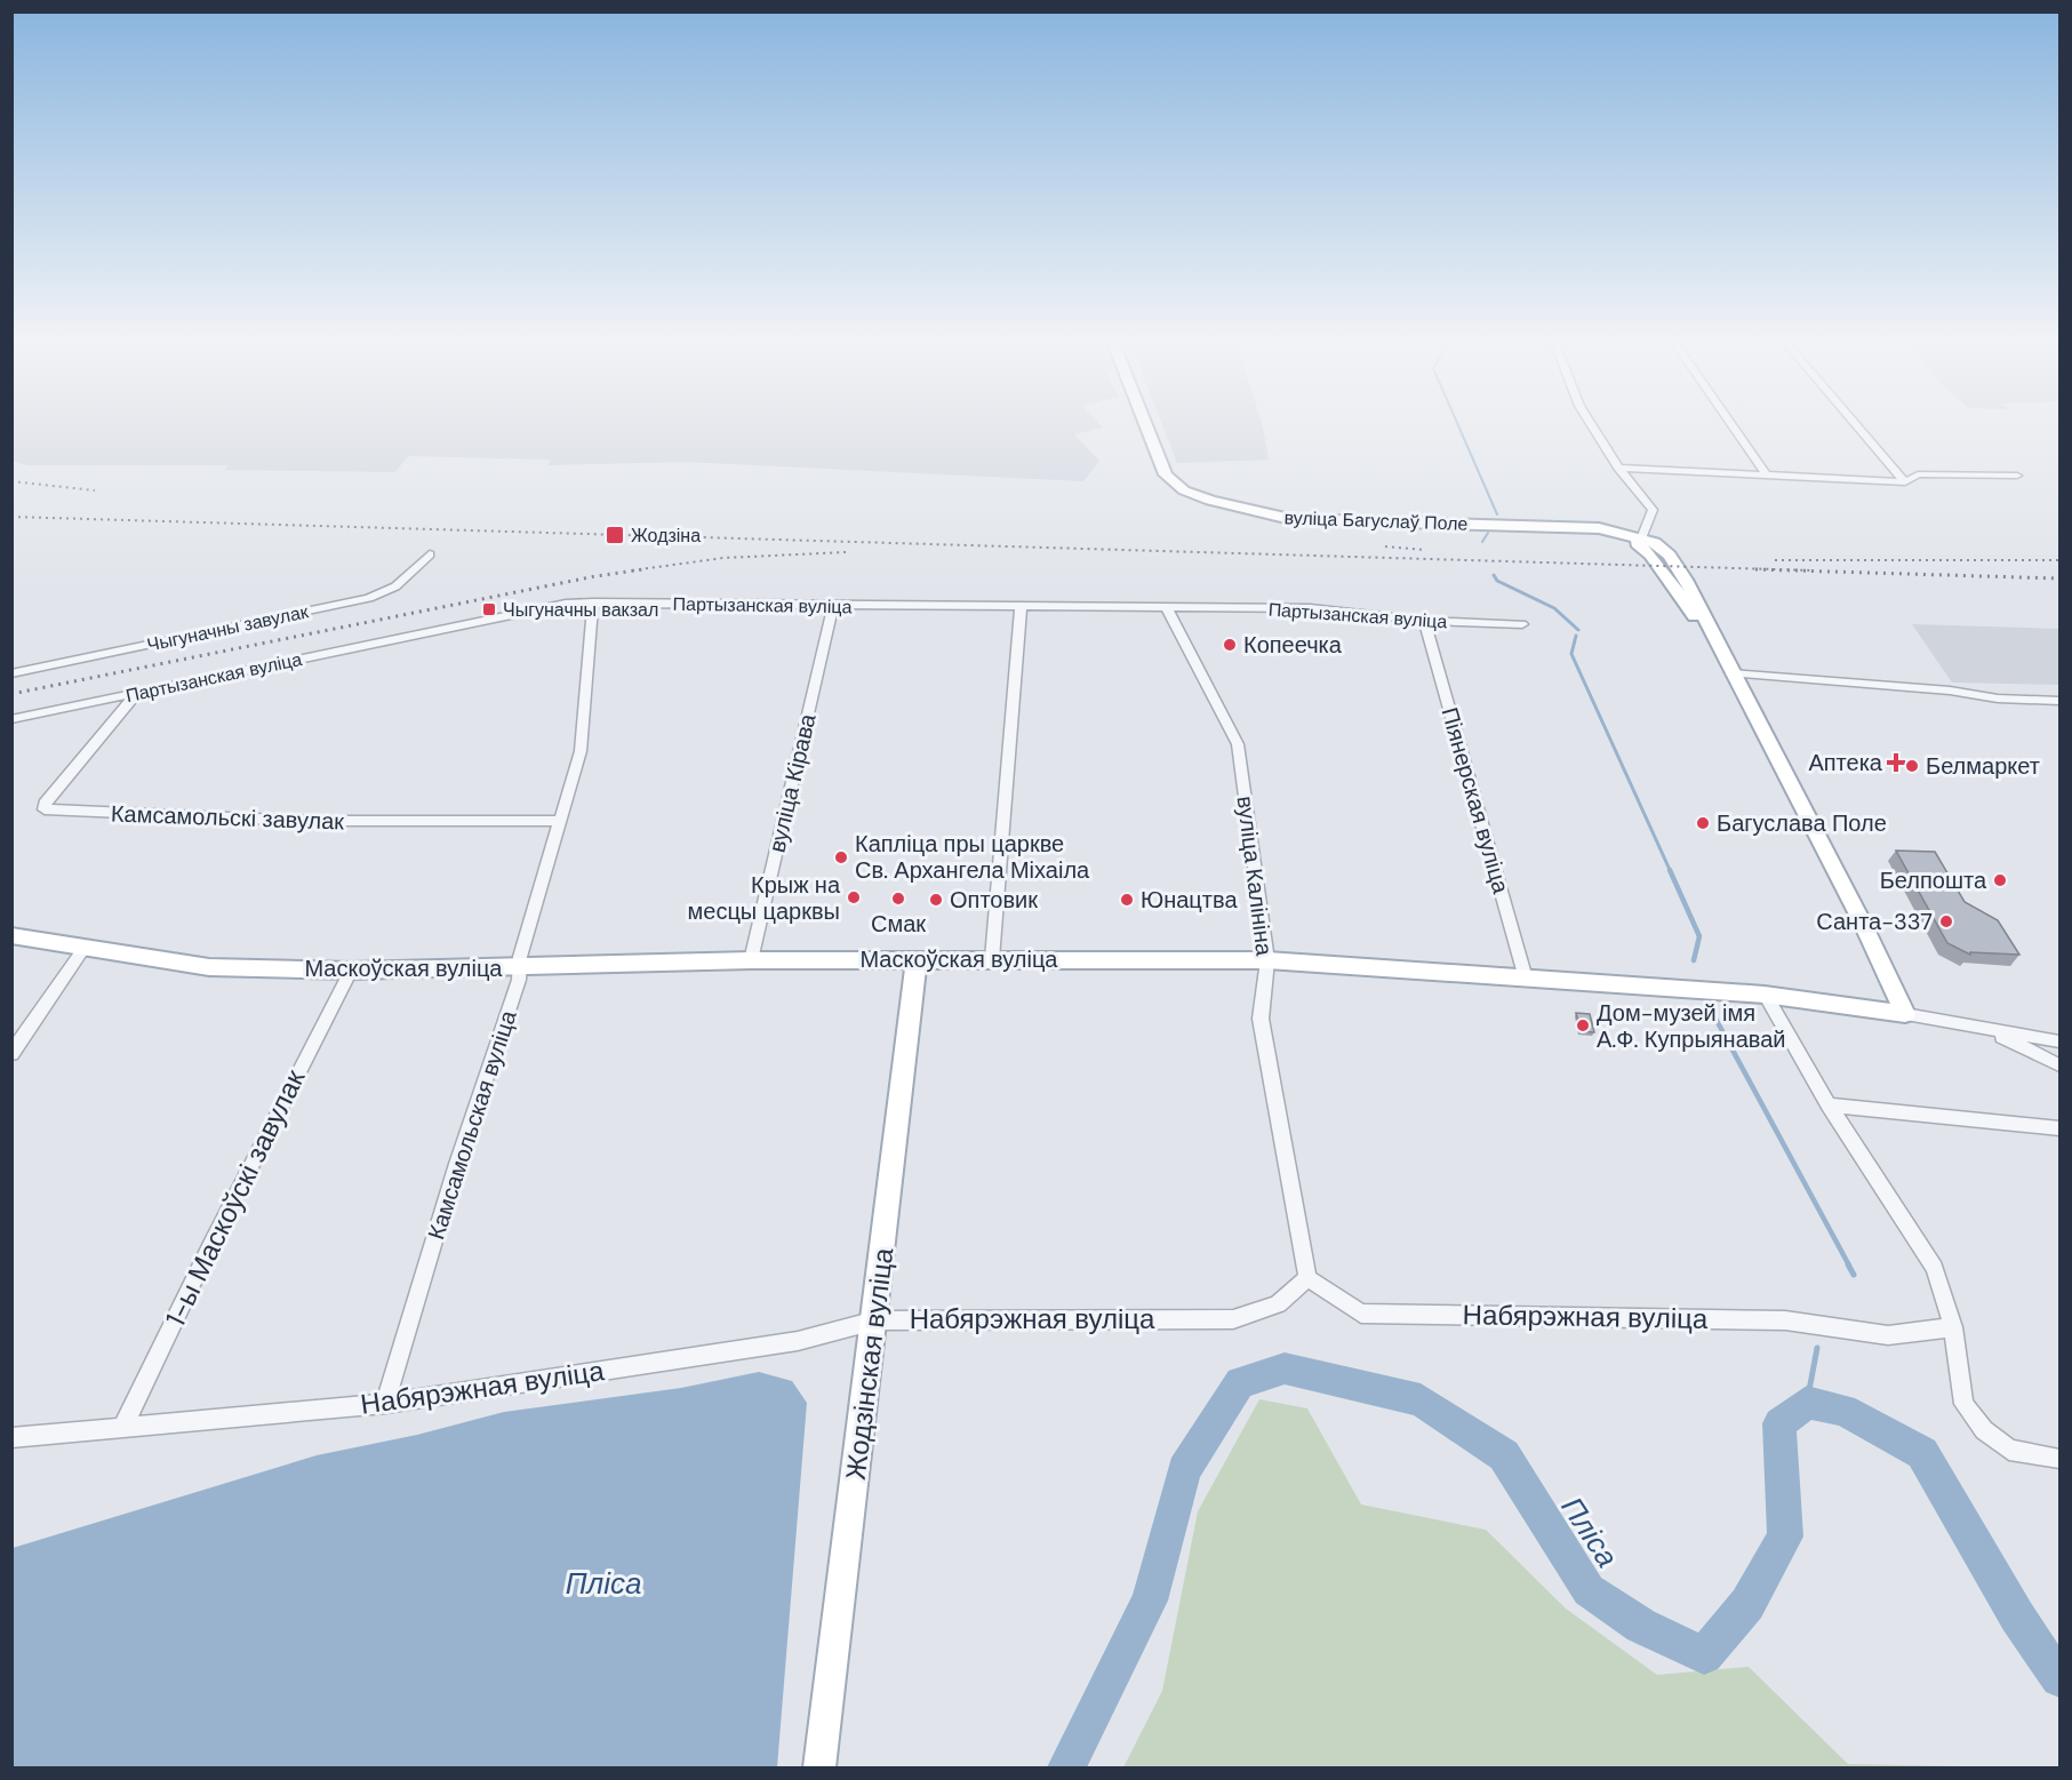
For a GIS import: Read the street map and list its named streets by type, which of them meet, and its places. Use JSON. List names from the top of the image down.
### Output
{
  "streets": {
    "main road": ["вуліца Багуслаў Поле", "Маскоўская вуліца", "Жодзінская вуліца"],
    "street": [
      "Партызанская вуліца",
      "Чыгуначны завулак",
      "вуліца Кірава",
      "Піянерская вуліца",
      "Камсамольскі завулак",
      "вуліца Калініна",
      "Камсамольская вуліца",
      "1-ы Маскоўскі завулак",
      "Набярэжная вуліца"
    ]
  },
  "crossings": [
    ["вуліца Багуслаў Поле", "Маскоўская вуліца"],
    ["Партызанская вуліца", "вуліца Кірава"],
    ["Партызанская вуліца", "Піянерская вуліца"],
    ["Партызанская вуліца", "Камсамольскі завулак"],
    ["Партызанская вуліца", "вуліца Калініна"],
    ["Партызанская вуліца", "Камсамольская вуліца"],
    ["вуліца Кірава", "Маскоўская вуліца"],
    ["Піянерская вуліца", "Маскоўская вуліца"],
    ["Камсамольскі завулак", "Камсамольская вуліца"],
    ["вуліца Калініна", "Маскоўская вуліца"],
    ["вуліца Калініна", "Набярэжная вуліца"],
    ["Маскоўская вуліца", "Камсамольская вуліца"],
    ["Маскоўская вуліца", "1-ы Маскоўскі завулак"],
    ["Маскоўская вуліца", "Жодзінская вуліца"],
    ["Камсамольская вуліца", "Набярэжная вуліца"],
    ["1-ы Маскоўскі завулак", "Набярэжная вуліца"],
    ["Набярэжная вуліца", "Жодзінская вуліца"]
  ],
  "water": ["Пліса"],
  "places": {
    "transit": ["Жодзіна", "Чыгуначны вакзал"],
    "other": [
      "Копеечка",
      "Белмаркет",
      "Багуслава Поле",
      "Капліца пры царкве Св. Архангела Міхаіла",
      "Белпошта",
      "Крыж на месцы царквы",
      "Смак",
      "Оптовик",
      "Юнацтва",
      "Санта-337",
      "Дом-музей імя А.Ф. Купрыянавай"
    ],
    "health": ["Аптека"]
  }
}
